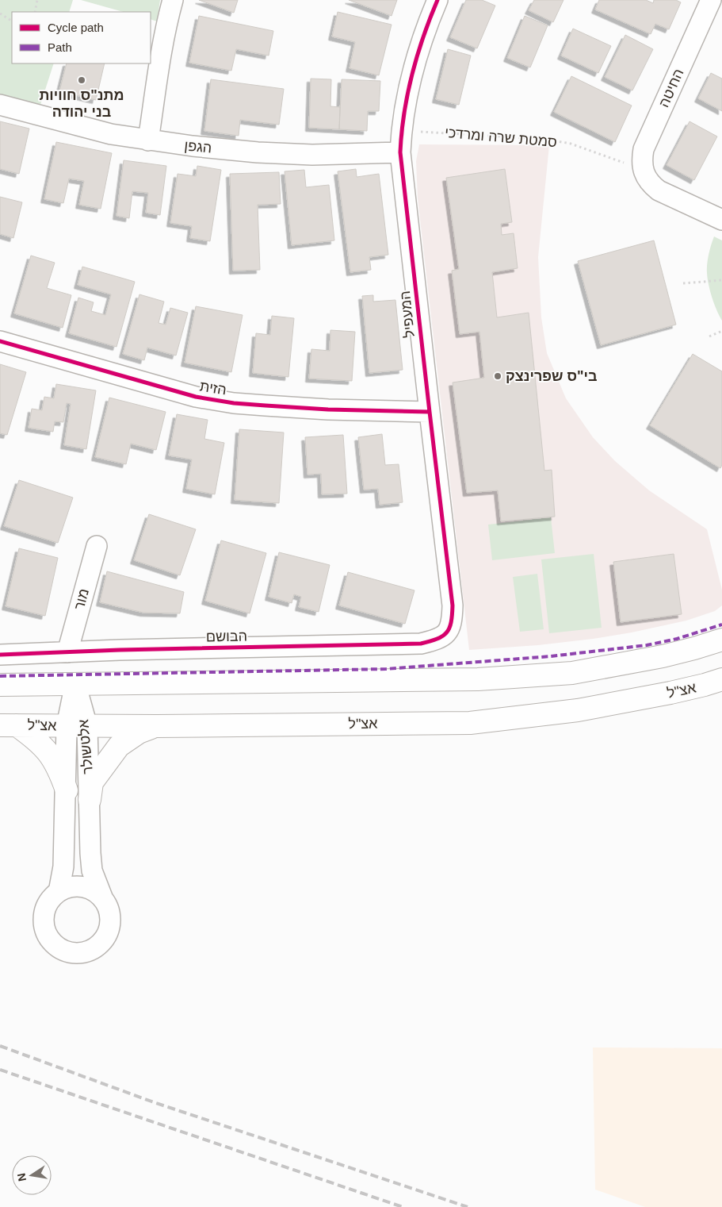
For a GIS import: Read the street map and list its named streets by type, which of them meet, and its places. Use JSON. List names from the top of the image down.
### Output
{
  "streets": {
    "main road": ["אצ\"ל"],
    "street": [
      "החיטה",
      "הגפן",
      "המעפיל",
      "הזית",
      "מור",
      "הבושם",
      "אלטשולר"
    ],
    "path": ["סמטת שרה ומרדכי"]
  },
  "crossings": [
    ["החיטה", "סמטת שרה ומרדכי"],
    ["סמטת שרה ומרדכי", "המעפיל"],
    ["הגפן", "המעפיל"],
    ["המעפיל", "הזית"],
    ["המעפיל", "הבושם"],
    ["מור", "הבושם"],
    ["אצ\"ל", "אלטשולר"]
  ],
  "places": ["מתנ\"ס חוויות בני יהודה", "בי\"ס שפרינצק"],
  "legend": ["Cycle path", "Path"],
  "north": "left"
}
